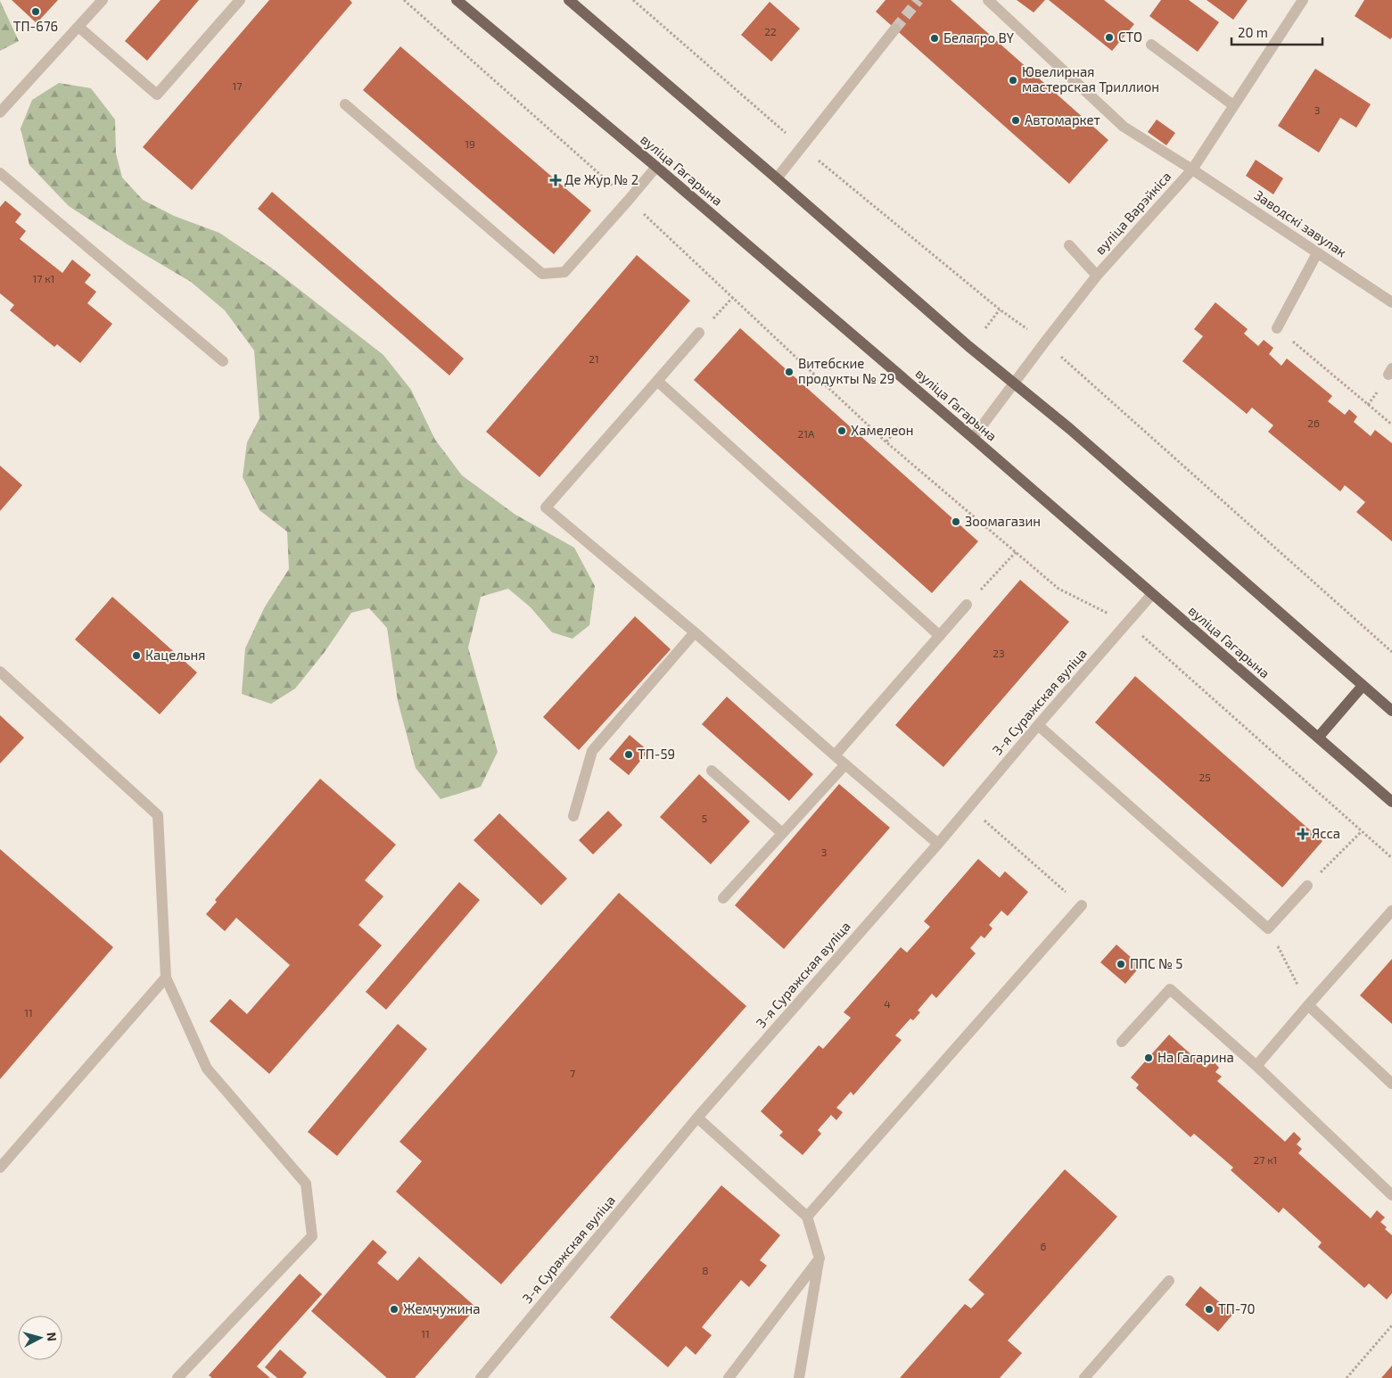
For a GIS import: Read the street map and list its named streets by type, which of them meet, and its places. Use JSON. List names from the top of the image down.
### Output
{
  "streets": {
    "main road": ["вуліца Гагарына"],
    "street": ["вуліца Варэйкіса", "Заводскі завулак", "3-я Суражская вуліца"]
  },
  "crossings": [
    ["вуліца Гагарына", "вуліца Варэйкіса"],
    ["вуліца Гагарына", "3-я Суражская вуліца"],
    ["вуліца Варэйкіса", "Заводскі завулак"]
  ],
  "places": {
    "other": [
      "ТП-676",
      "СТО",
      "Белагро BY",
      "Ювелирная мастерская Триллион",
      "Автомаркет",
      "Витебские продукты № 29",
      "Хамелеон",
      "Зоомагазин",
      "Кацельня",
      "ТП-59",
      "ППС № 5",
      "На Гагарина",
      "Жемчужина",
      "ТП-70"
    ],
    "health": ["Де Жур № 2", "Ясса"]
  },
  "house_numbers": [
    "22",
    "17",
    "3",
    "19",
    "17 к1",
    "21",
    "26",
    "21А",
    "23",
    "25",
    "5",
    "3",
    "4",
    "11",
    "7",
    "27 к1",
    "6",
    "8",
    "11"
  ],
  "scale_bar": "20 m",
  "north": "right"
}
